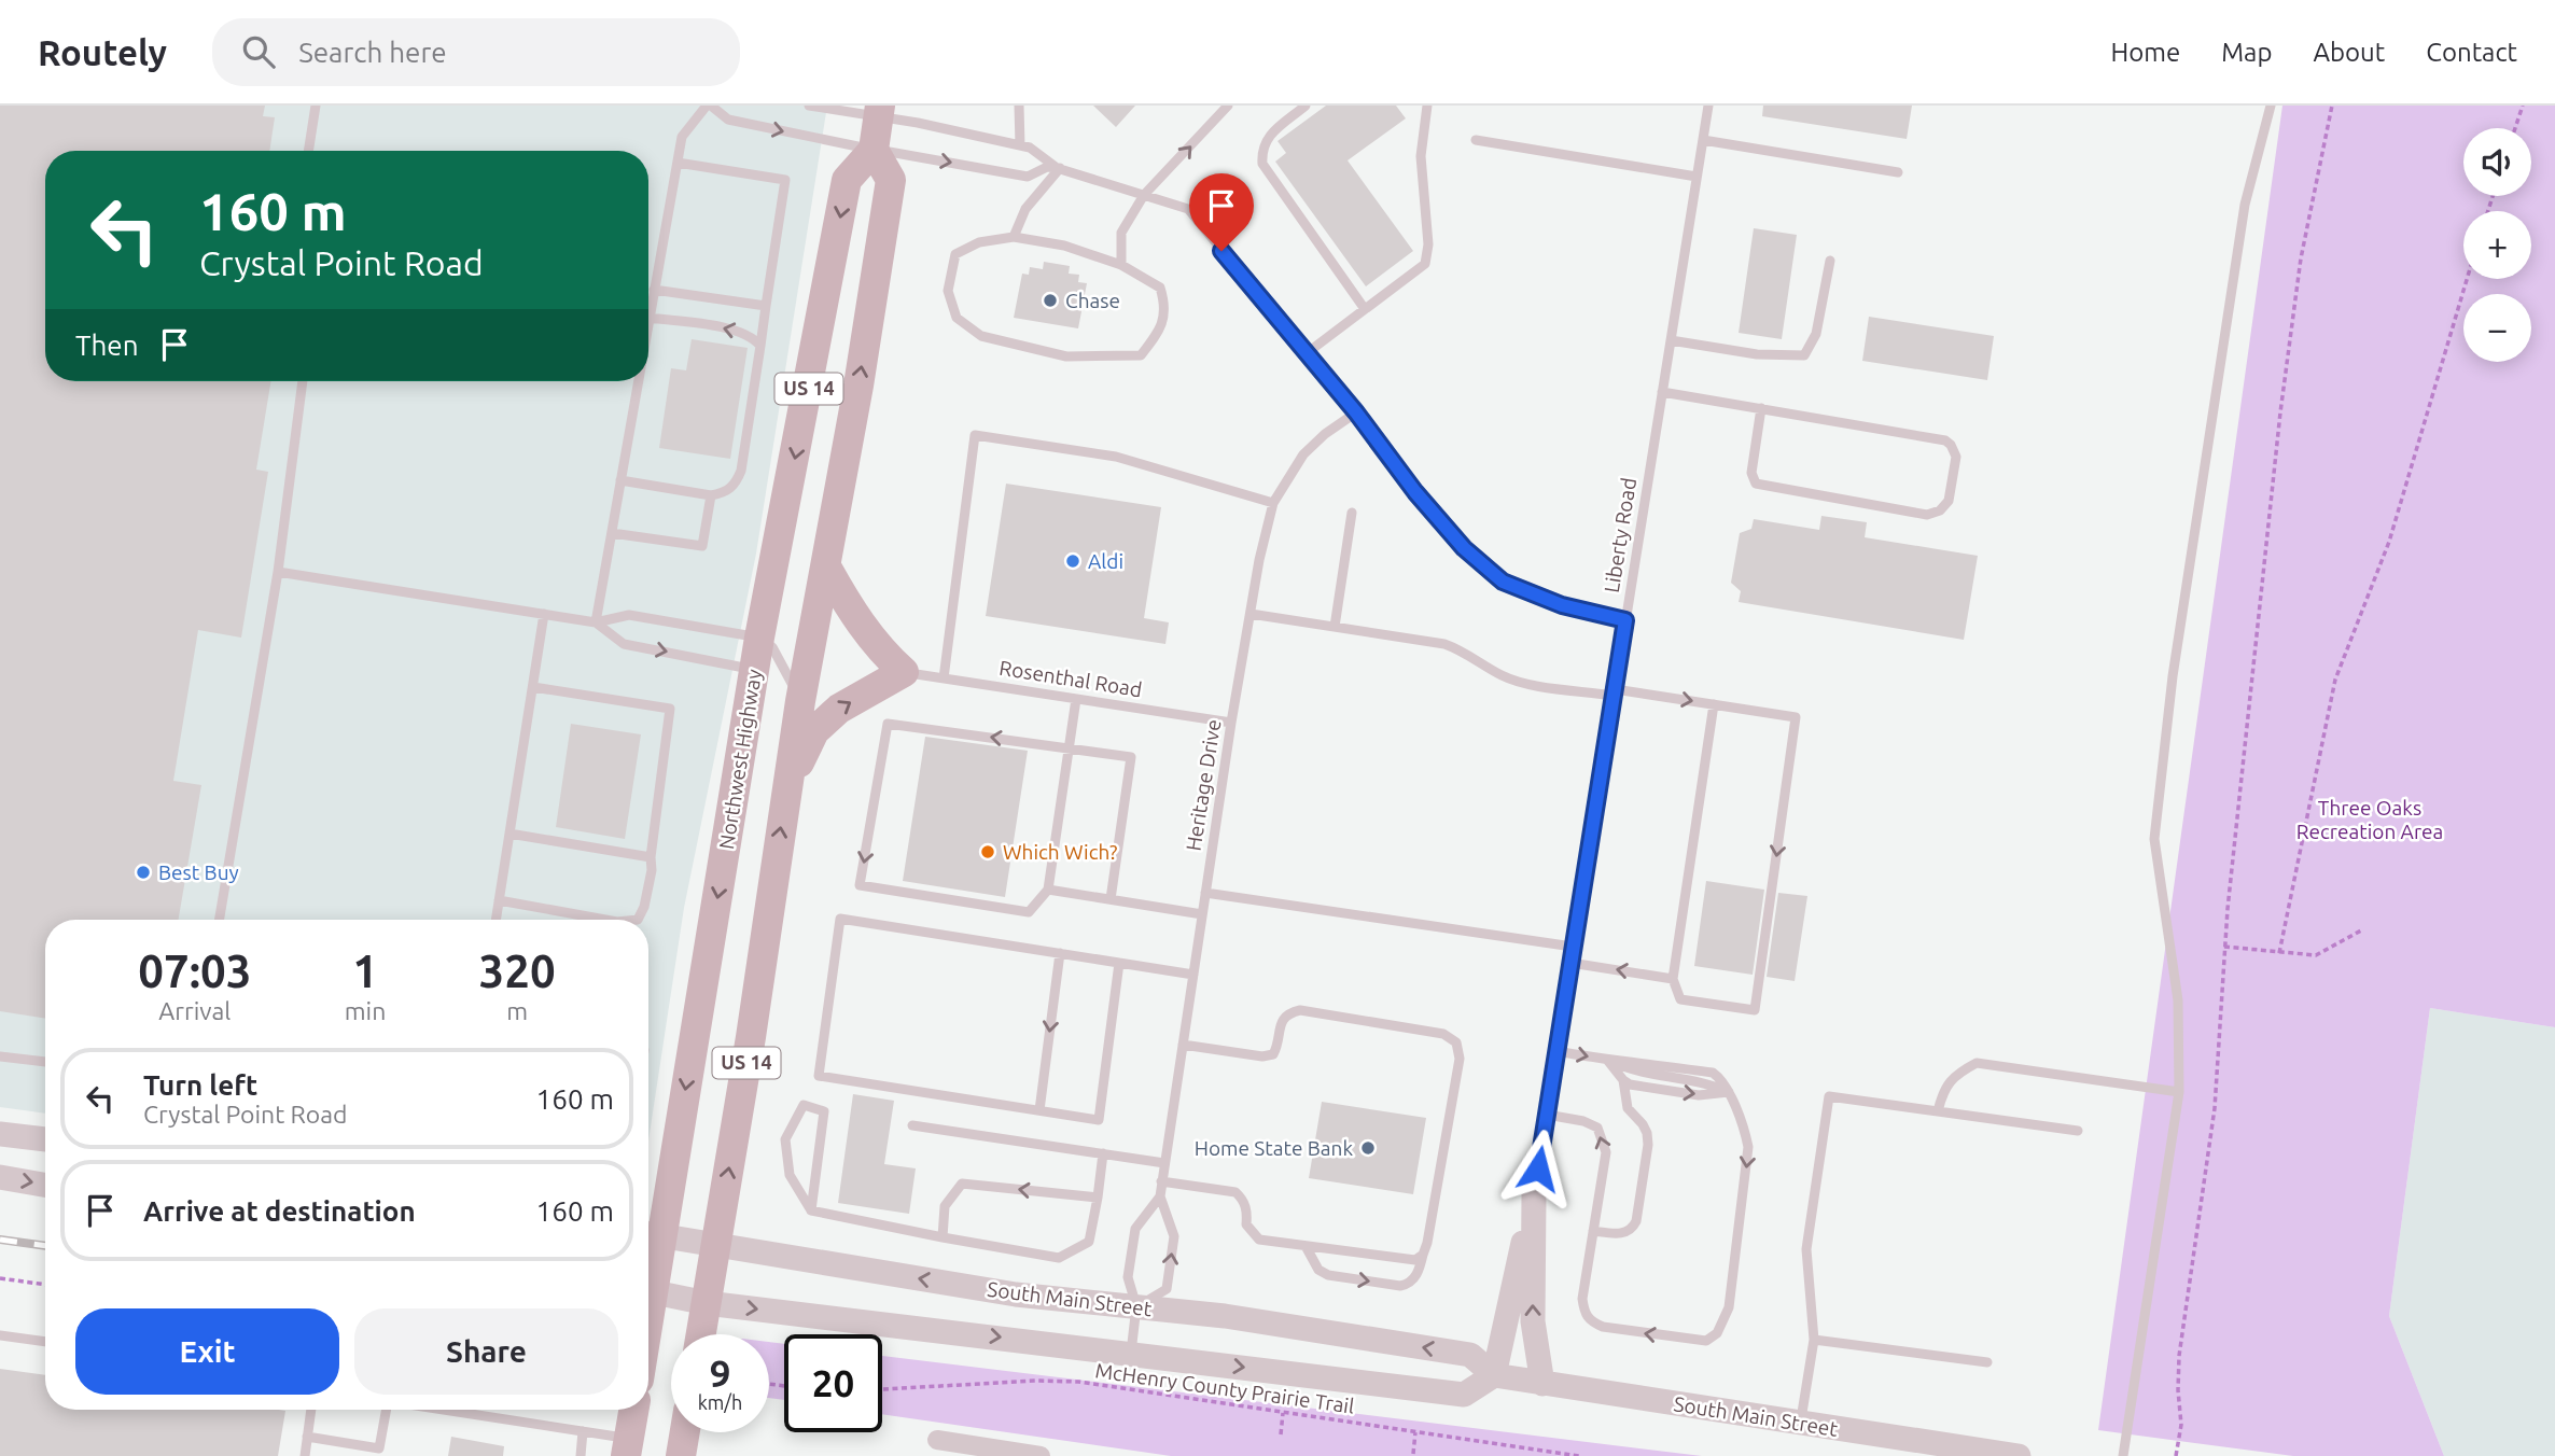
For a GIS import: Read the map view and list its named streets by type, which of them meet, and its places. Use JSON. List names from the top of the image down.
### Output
{
  "streets": {
    "main road": ["US 14", "Northwest Highway"],
    "street": ["South Main Street"],
    "lane": ["Liberty Road", "Rosenthal Road", "Heritage Drive"],
    "path": ["McHenry County Prairie Trail"]
  },
  "crossings": [
    ["US 14", "Northwest Highway"],
    ["US 14", "South Main Street"],
    ["Rosenthal Road", "Heritage Drive"],
    ["Northwest Highway", "South Main Street"],
    ["Heritage Drive", "South Main Street"]
  ],
  "parks": ["Three Oaks Recreation Area"],
  "places": [
    "Chase",
    "Aldi",
    "Which Wich?",
    "Best Buy",
    "Home State Bank"
  ],
  "page": {
    "header": "Routely",
    "search": "Search here",
    "nav": [
      "Home",
      "Map",
      "About",
      "Contact"
    ],
    "map_buttons": ["+", "−"],
    "turn": ["160 m", "Crystal Point Road"],
    "then": "Then",
    "eta": [
      "07:03",
      "Arrival",
      "1",
      "min",
      "320",
      "m"
    ],
    "list": [
      {
        "name": "Turn left",
        "note": "Crystal Point Road",
        "value": "160 m"
      },
      {
        "name": "Arrive at destination",
        "value": "160 m"
      }
    ],
    "buttons": ["Exit", "Share"],
    "speed": "9 km/h",
    "limit": "20"
  }
}
